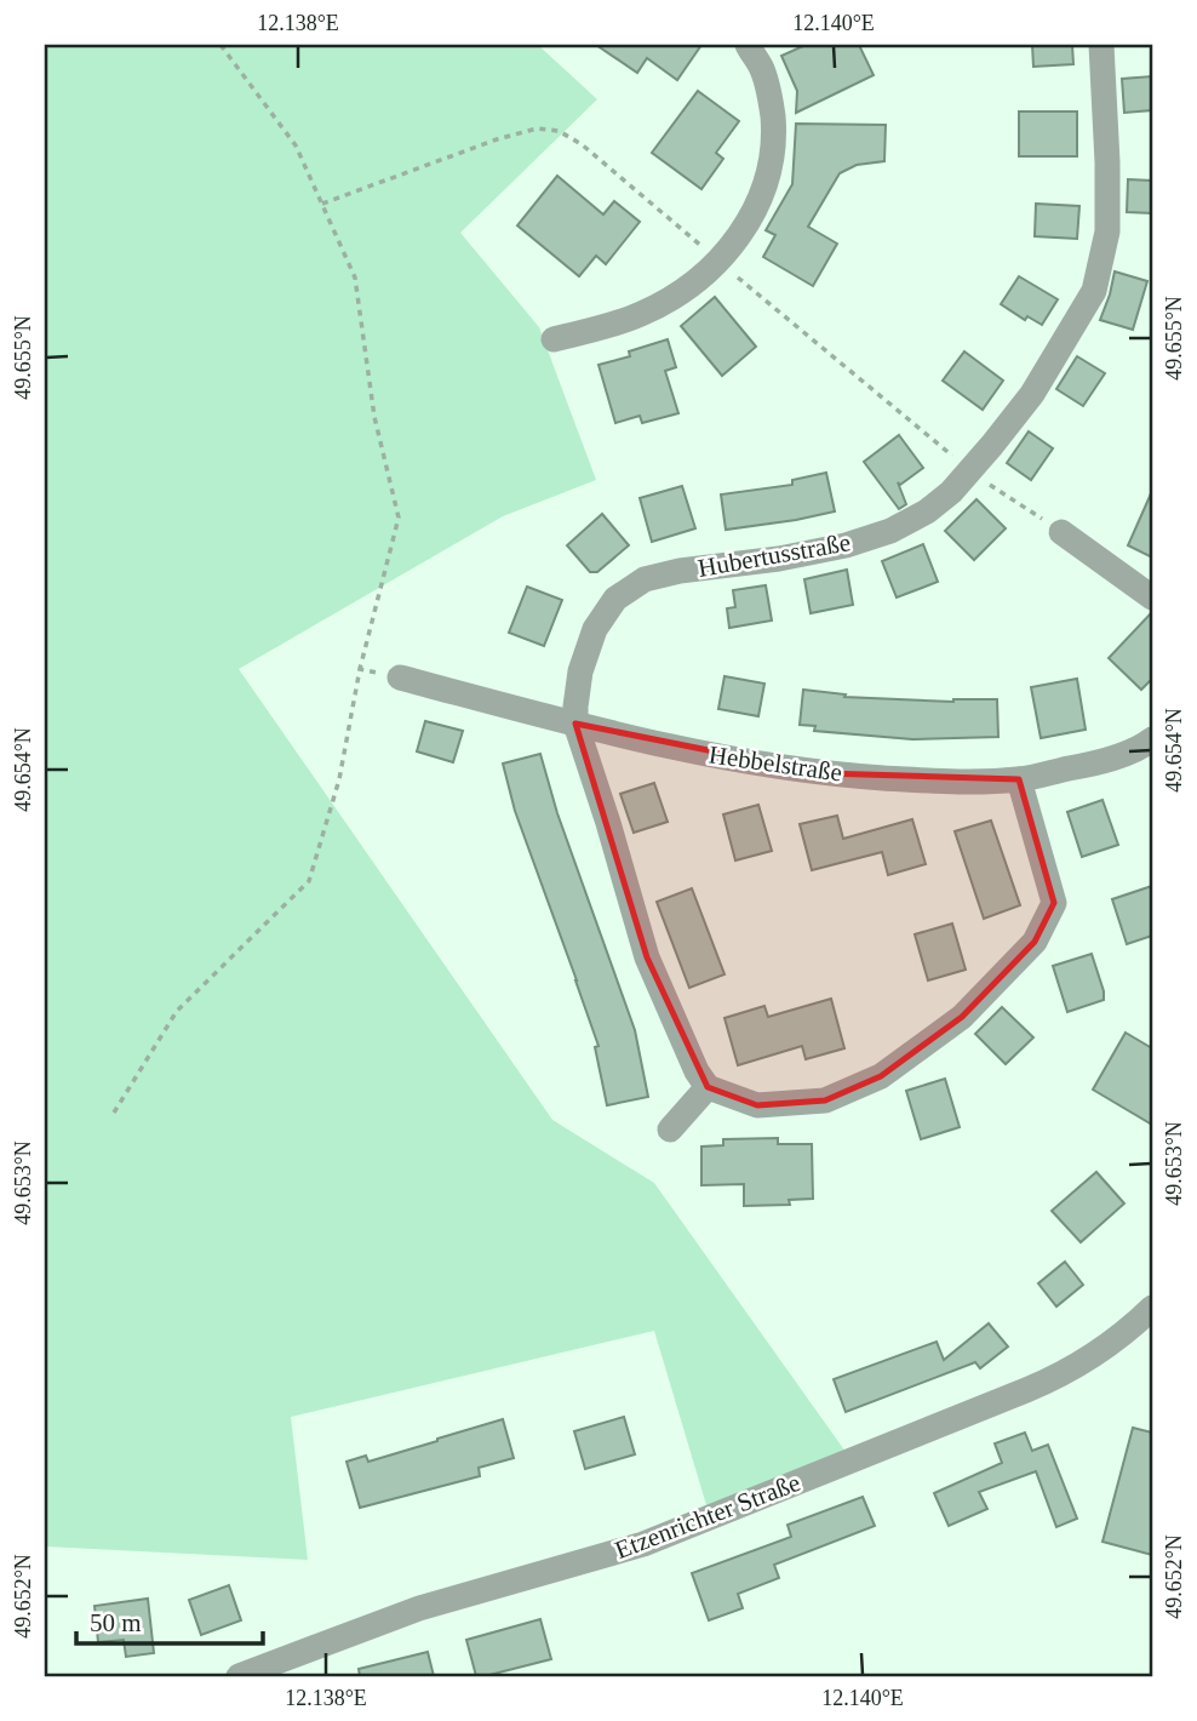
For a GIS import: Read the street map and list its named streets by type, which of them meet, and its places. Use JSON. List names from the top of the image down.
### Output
{
  "streets": {
    "street": ["Hubertusstraße", "Hebbelstraße", "Etzenrichter Straße"]
  },
  "crossings": [
    ["Hubertusstraße", "Hebbelstraße"]
  ],
  "scale_bar": "50 m",
  "coordinates": [
    "12.138°E",
    "12.140°E",
    "49.655°N",
    "49.654°N",
    "49.653°N",
    "49.652°N"
  ]
}
